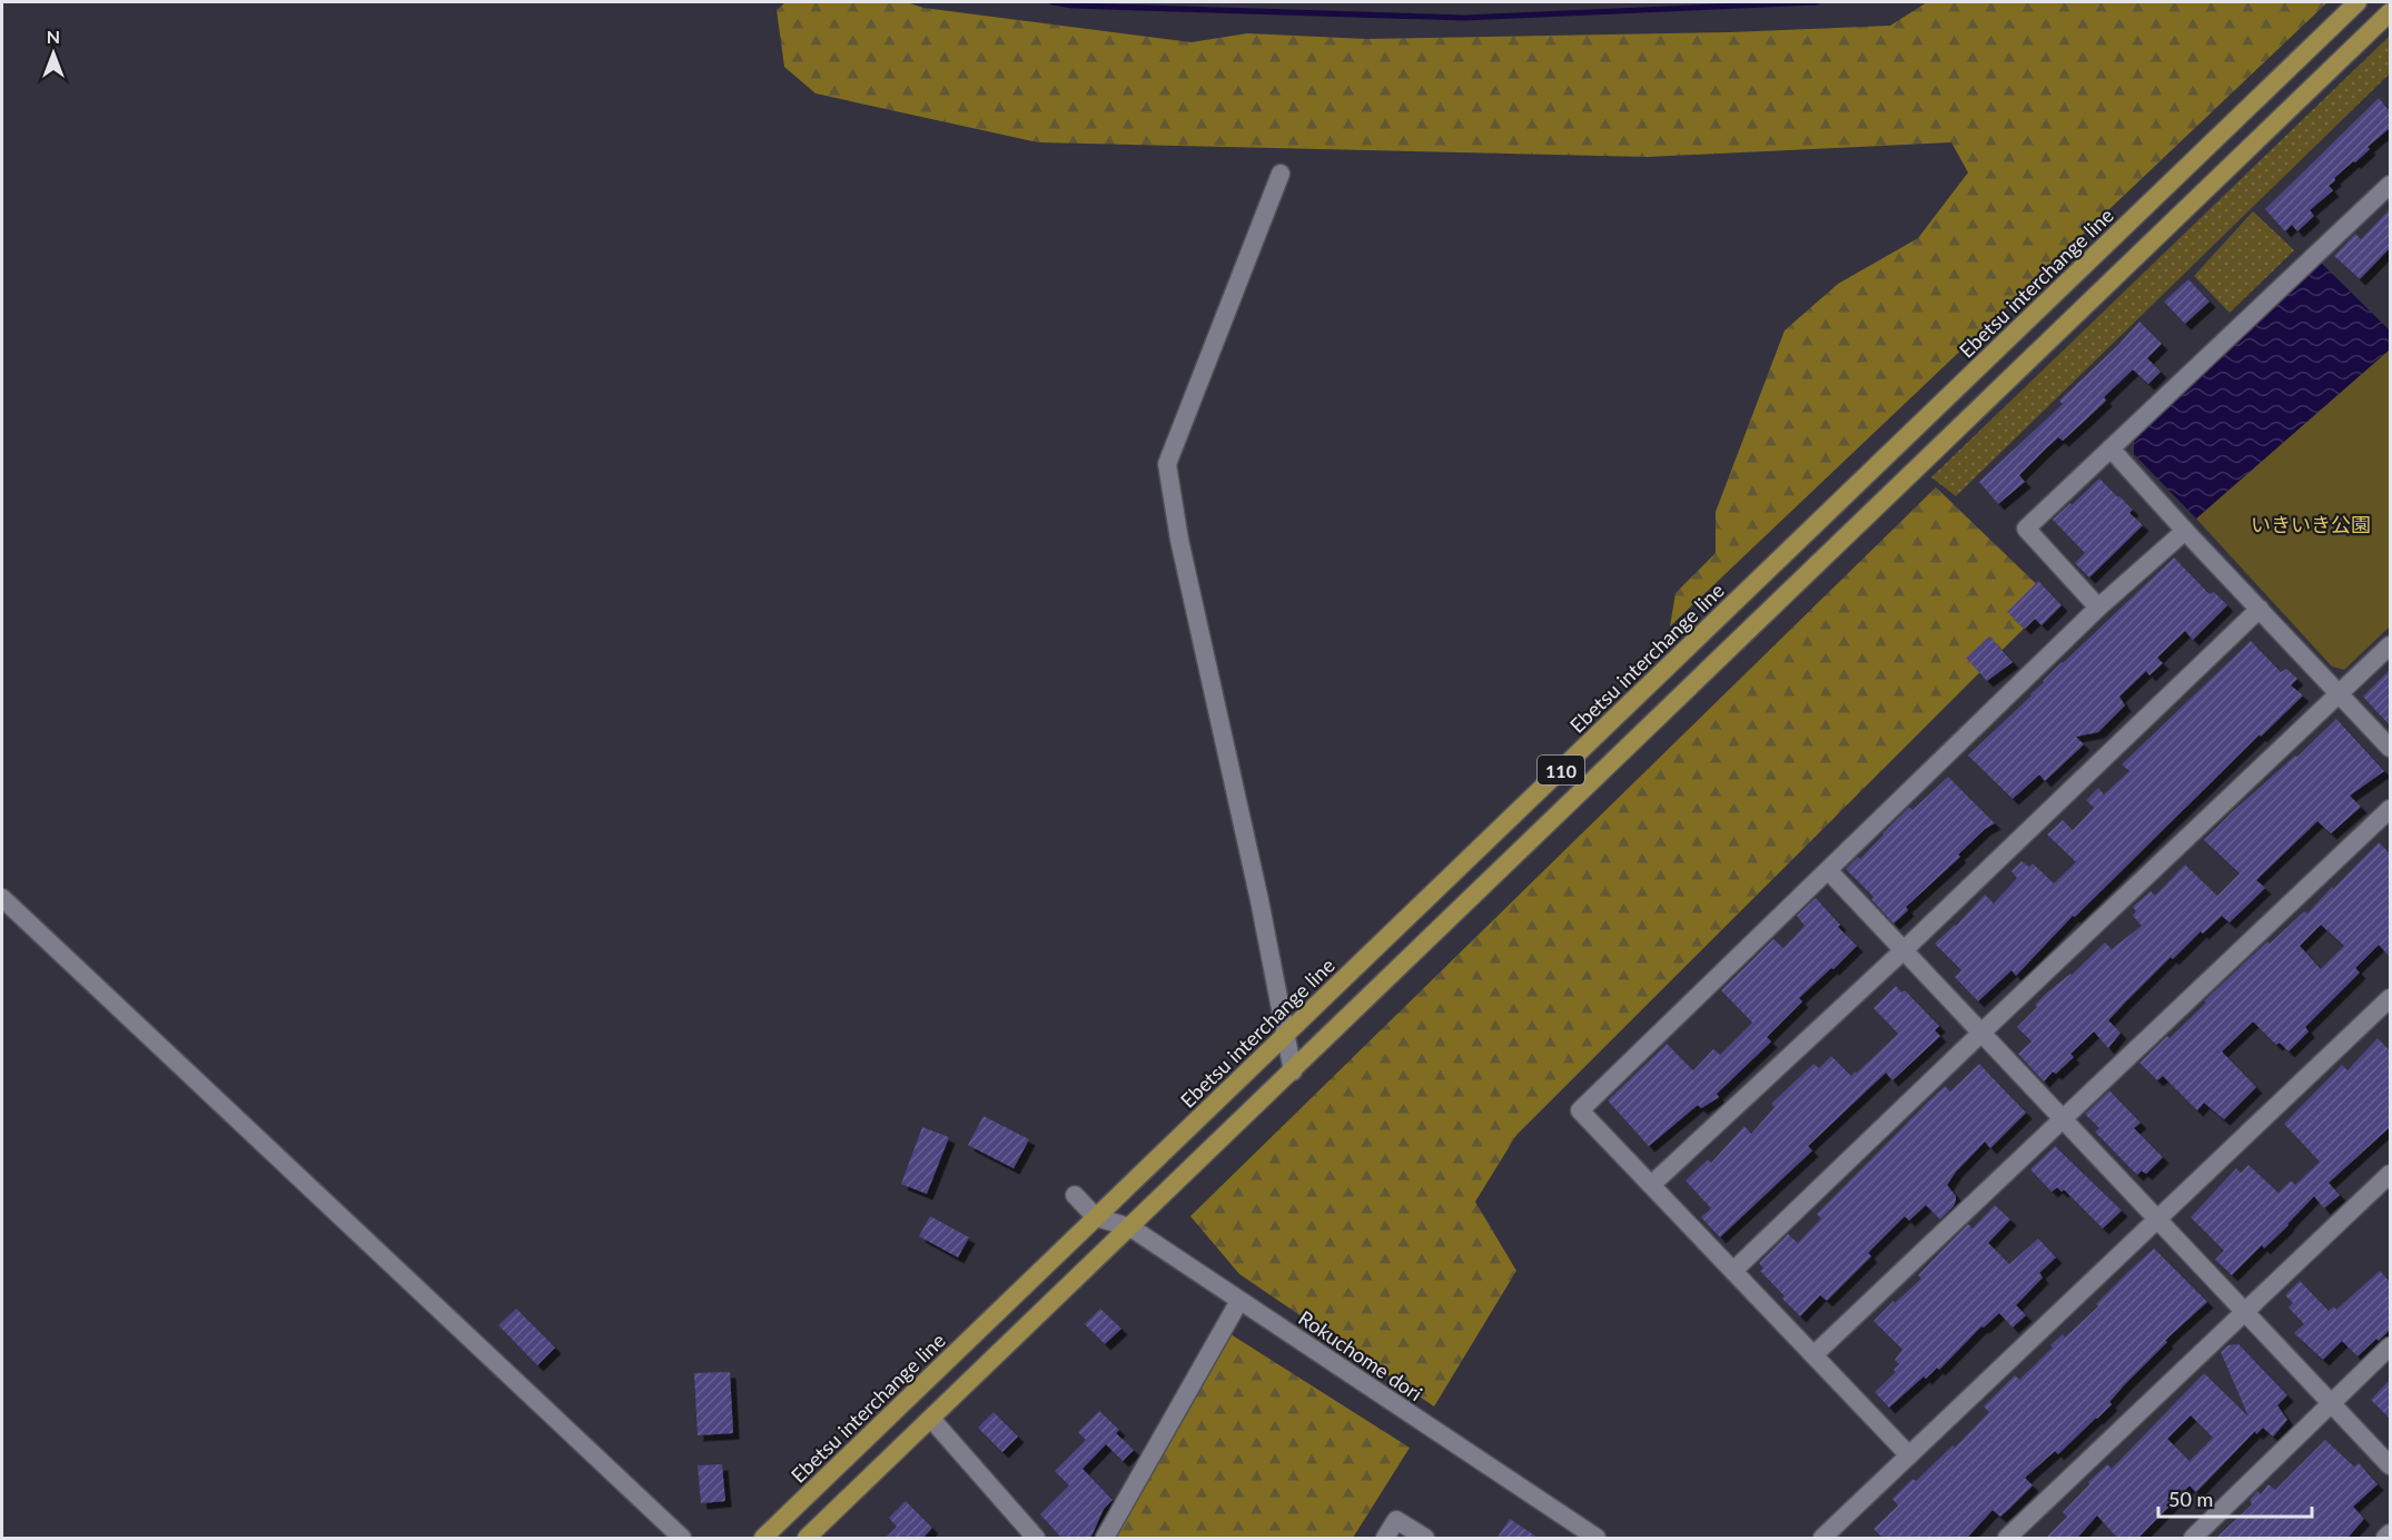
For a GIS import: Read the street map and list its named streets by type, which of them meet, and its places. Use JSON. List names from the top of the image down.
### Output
{
  "streets": {
    "main road": ["Ebetsu interchange line", "110"],
    "street": ["Rokuchome dori"]
  },
  "crossings": [
    ["Ebetsu interchange line", "Rokuchome dori"],
    ["110", "Rokuchome dori"]
  ],
  "parks": ["いきいき公園"],
  "scale_bar": "50 m",
  "north": "top"
}
